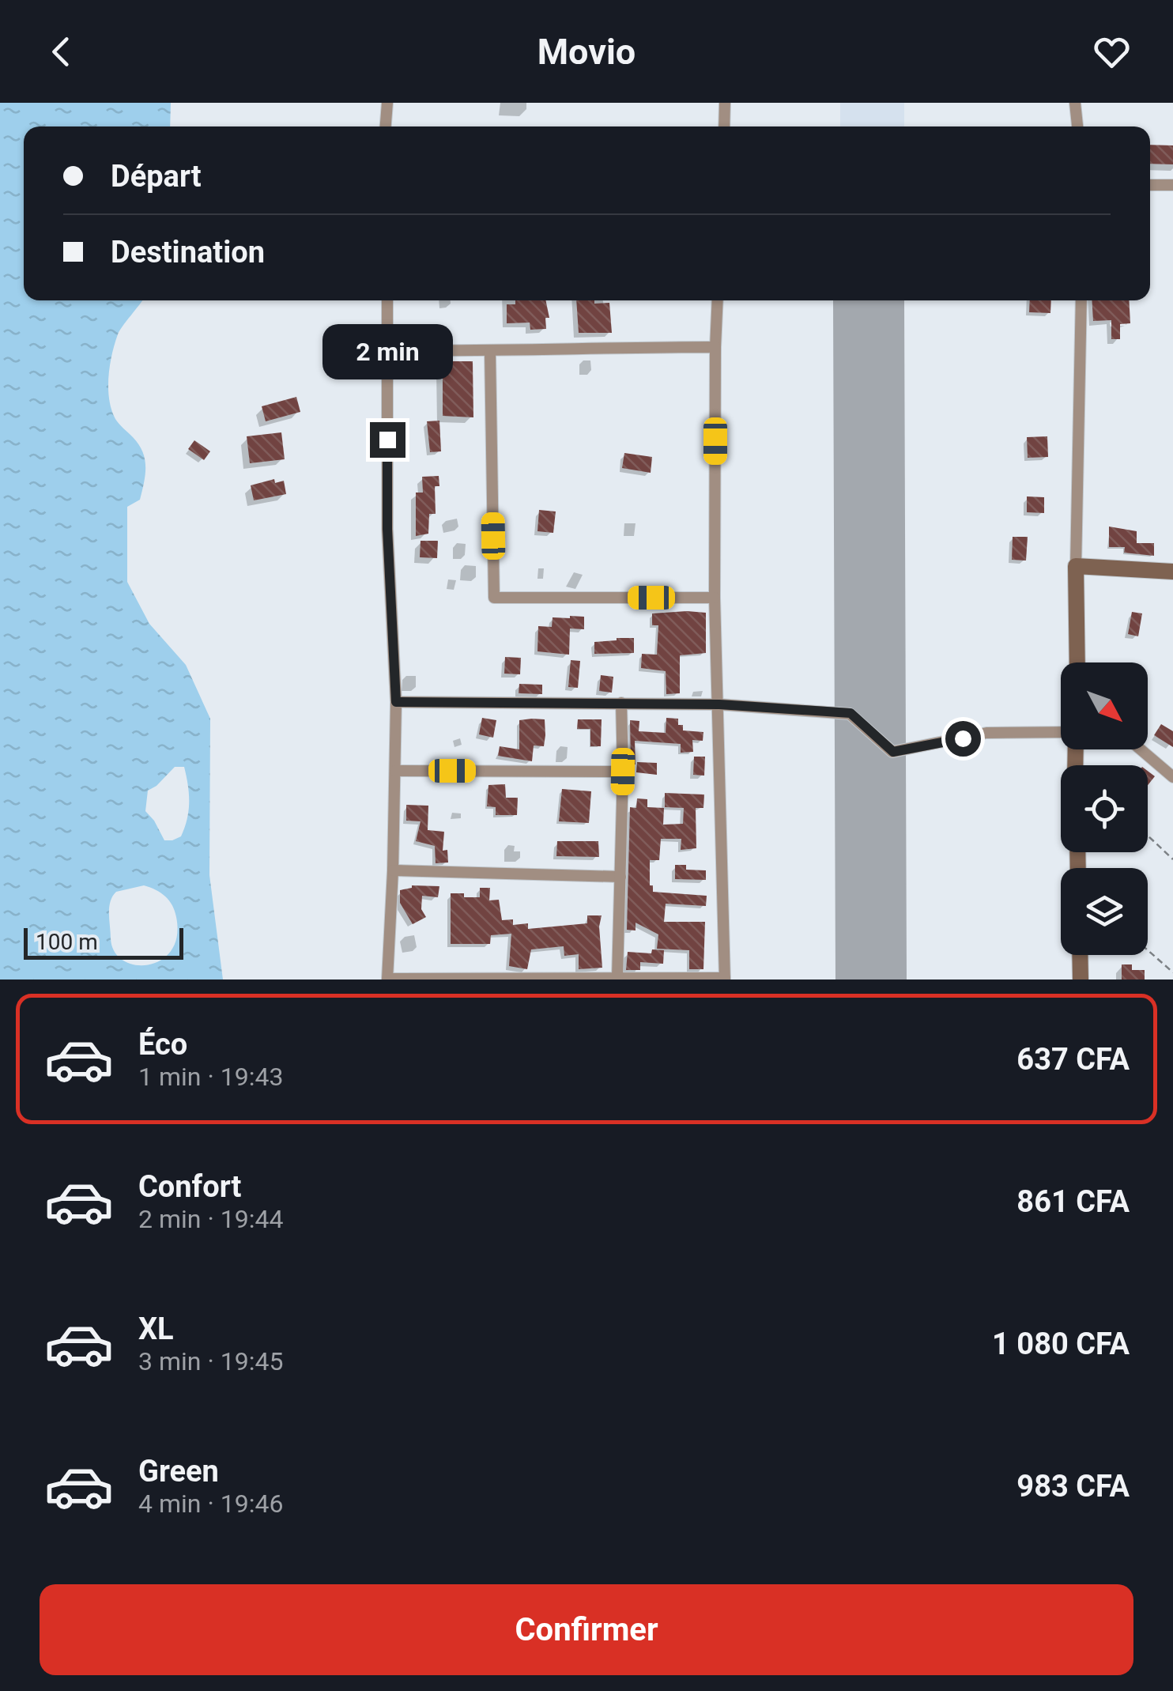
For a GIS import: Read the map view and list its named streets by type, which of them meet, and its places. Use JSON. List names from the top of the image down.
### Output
{
  "scale_bar": "100 m",
  "north": "bottom right",
  "page": {
    "header": "Movio",
    "banner": ["Départ", "Destination"],
    "bubble": "2 min",
    "scale": "100 m",
    "list": [
      {
        "name": "Éco",
        "note": "1 min · 19:43",
        "value": "637 CFA"
      },
      {
        "name": "Confort",
        "note": "2 min · 19:44",
        "value": "861 CFA"
      },
      {
        "name": "XL",
        "note": "3 min · 19:45",
        "value": "1 080 CFA"
      },
      {
        "name": "Green",
        "note": "4 min · 19:46",
        "value": "983 CFA"
      }
    ],
    "buttons": "Confirmer"
  }
}
